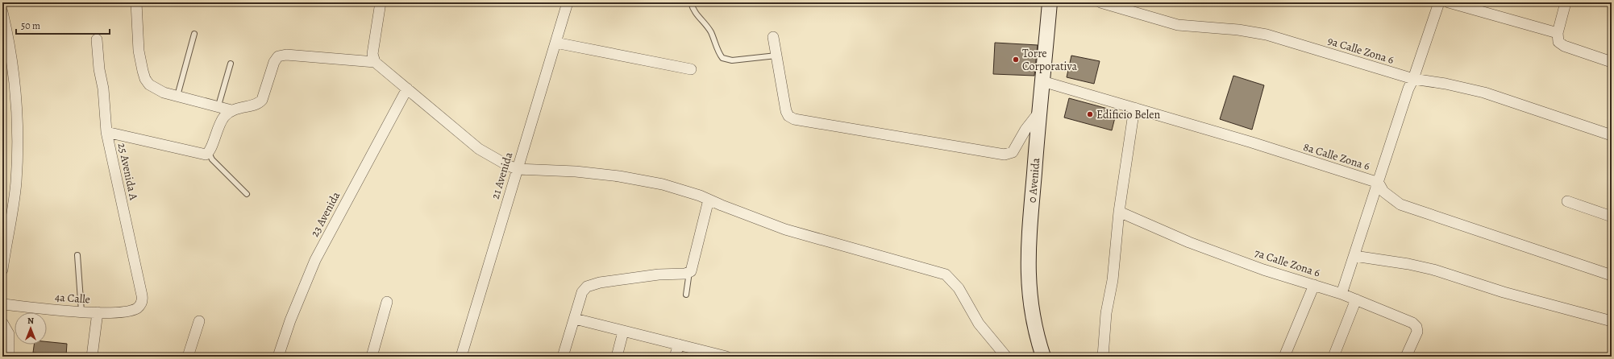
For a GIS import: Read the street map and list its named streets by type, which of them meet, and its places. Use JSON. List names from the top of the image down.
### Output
{
  "streets": {
    "street": [
      "9a Calle Zona 6",
      "8a Calle Zona 6",
      "25 Avenida A",
      "21 Avenida",
      "0 Avenida",
      "23 Avenida",
      "7a Calle Zona 6",
      "4a Calle"
    ]
  },
  "crossings": [
    ["8a Calle Zona 6", "0 Avenida"],
    ["25 Avenida A", "4a Calle"]
  ],
  "places": ["Torre Corporativa", "Edificio Belen"],
  "scale_bar": "50 m",
  "north": "top"
}
